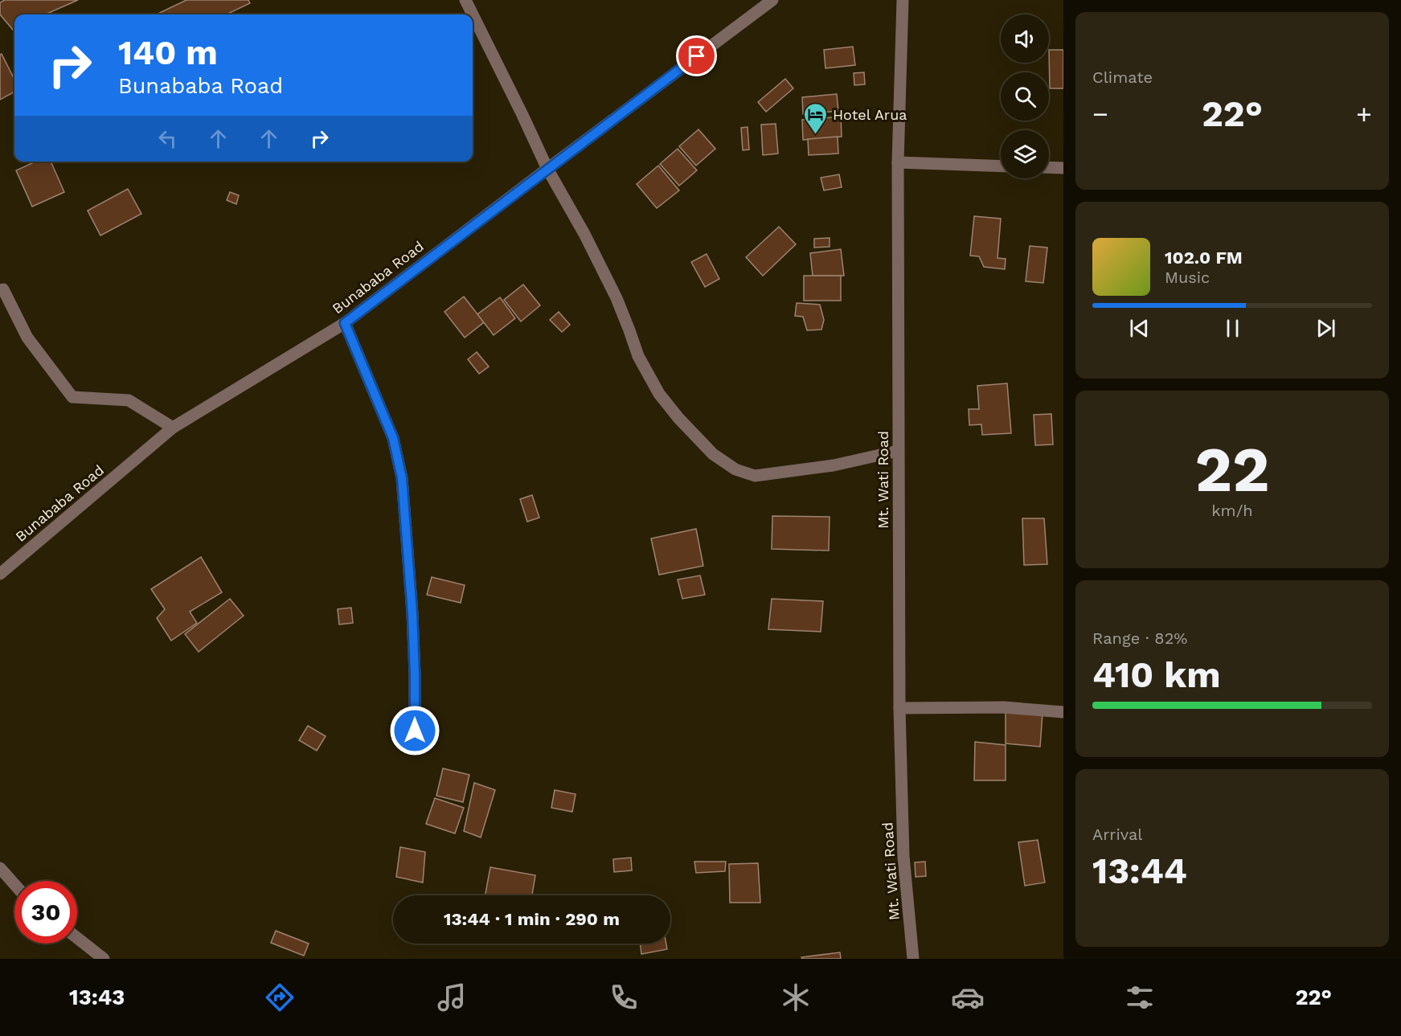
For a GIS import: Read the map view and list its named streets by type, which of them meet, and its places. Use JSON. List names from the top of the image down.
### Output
{
  "streets": {
    "street": ["Bunababa Road", "Mt. Wati Road"]
  },
  "places": {
    "hotel": ["Hotel Arua"]
  },
  "page": {
    "tile": [
      "Climate",
      ["22", "km/h"],
      ["Range · 82%", "410 km"],
      ["Arrival", "13:44"]
    ],
    "turn": ["140 m", "Bunababa Road"],
    "heat": ["−", "22°", "+"],
    "song": ["102.0 FM", "Music"],
    "limit": "30",
    "trip": "13:44 · 1 min · 290 m",
    "tabs": ["13:43", "22°"]
  }
}
